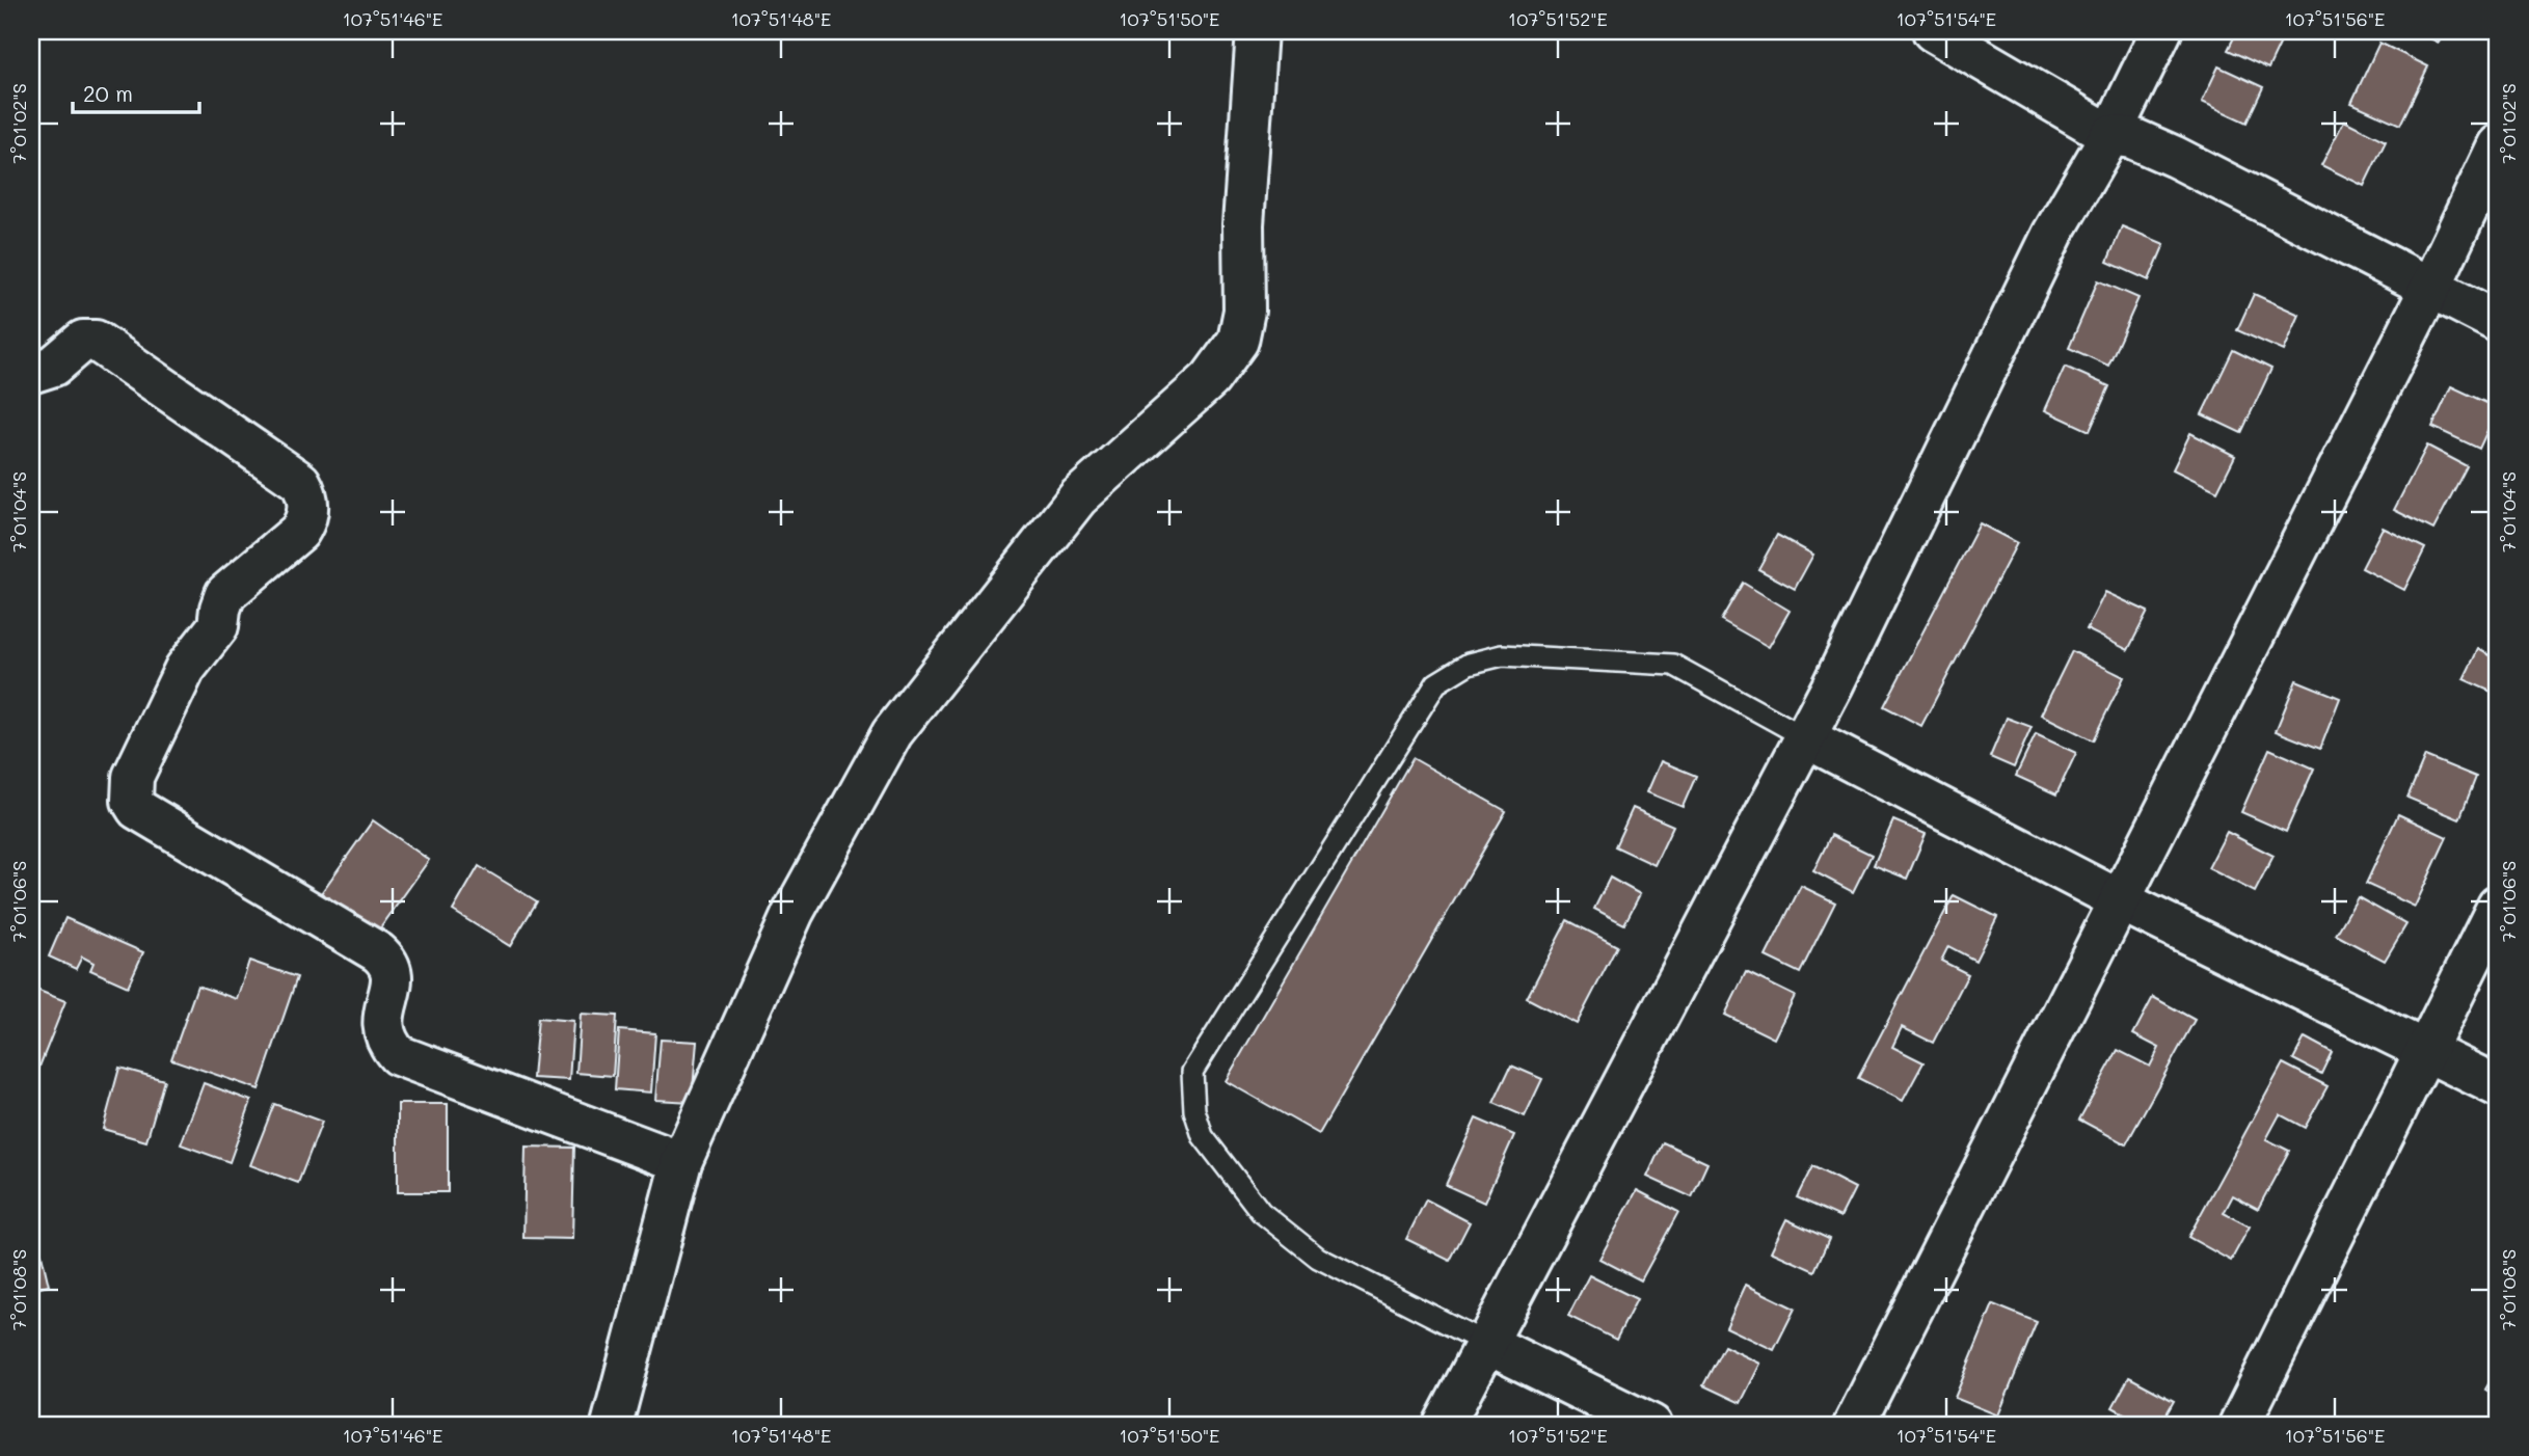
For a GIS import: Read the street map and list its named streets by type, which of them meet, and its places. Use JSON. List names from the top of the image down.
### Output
{
  "scale_bar": "20 m",
  "coordinates": [
    "107°51'46\"E",
    "107°51'48\"E",
    "107°51'50\"E",
    "107°51'52\"E",
    "107°51'54\"E",
    "107°51'56\"E",
    "7°01'02\"S",
    "7°01'04\"S",
    "7°01'06\"S",
    "7°01'08\"S"
  ]
}
